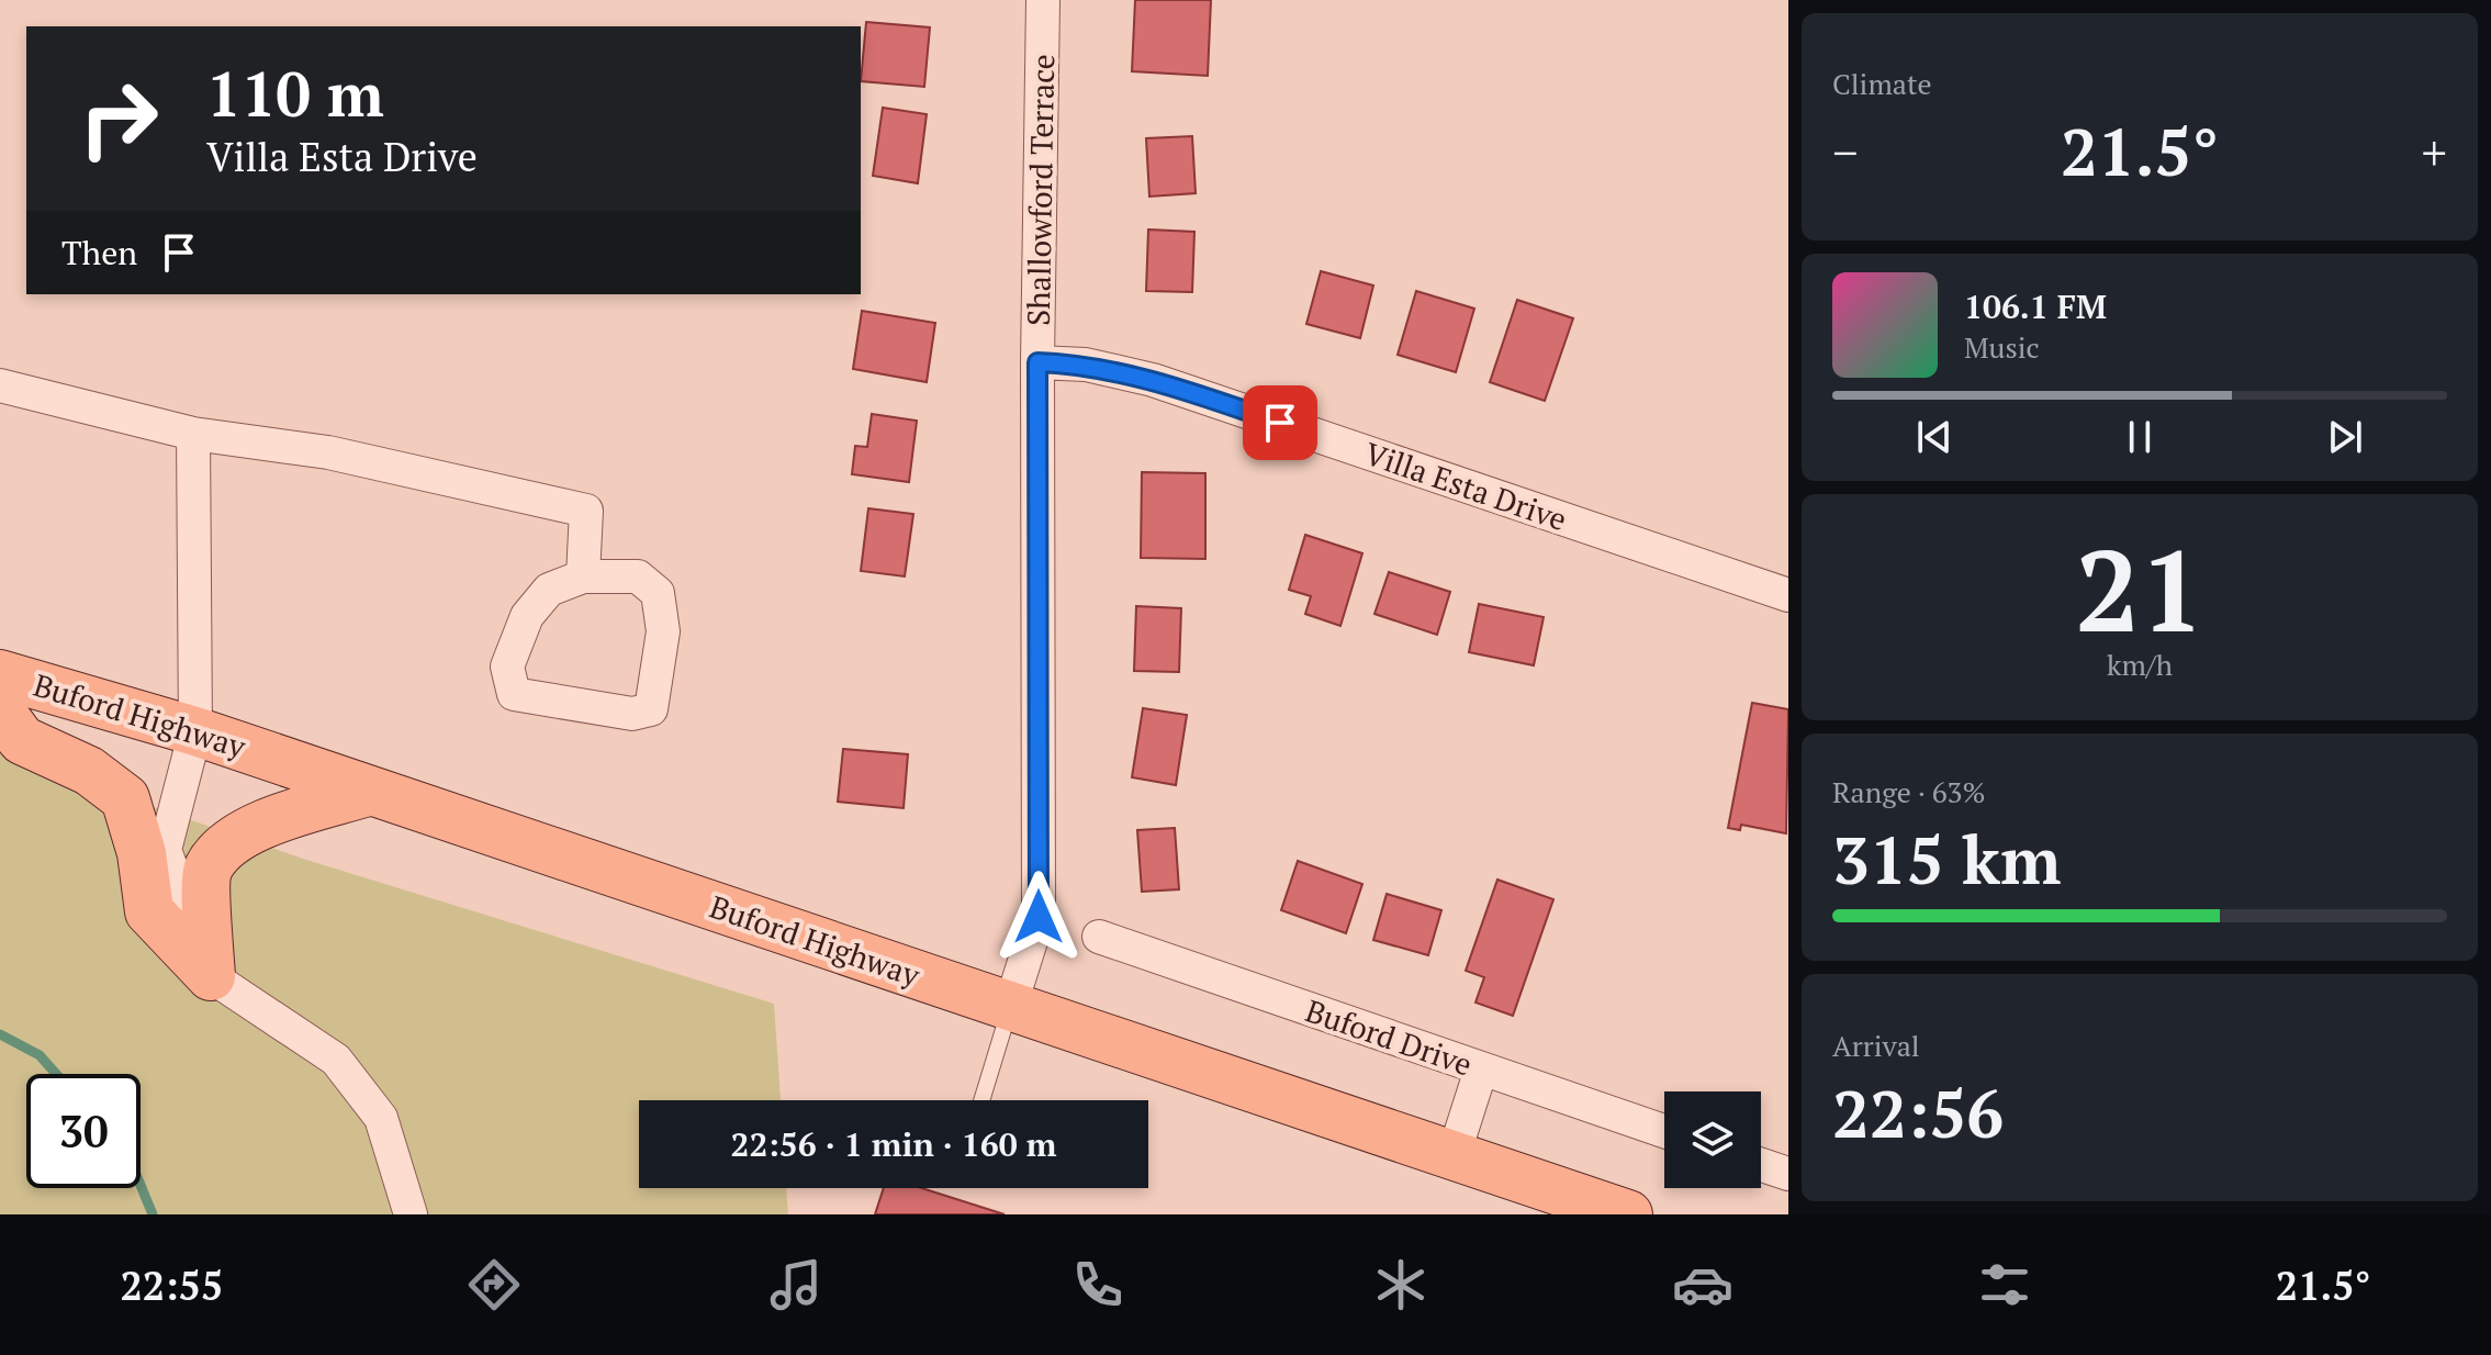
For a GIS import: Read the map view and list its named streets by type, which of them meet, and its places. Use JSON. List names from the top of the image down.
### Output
{
  "streets": {
    "main road": ["Buford Highway"],
    "street": ["Shallowford Terrace", "Villa Esta Drive", "Buford Drive"]
  },
  "crossings": [
    ["Shallowford Terrace", "Villa Esta Drive"],
    ["Shallowford Terrace", "Buford Highway"]
  ],
  "page": {
    "tile": [
      "Climate",
      ["21", "km/h"],
      ["Range · 63%", "315 km"],
      ["Arrival", "22:56"]
    ],
    "turn": ["110 m", "Villa Esta Drive"],
    "heat": ["−", "21.5°", "+"],
    "then": "Then",
    "song": ["106.1 FM", "Music"],
    "limit": "30",
    "trip": "22:56 · 1 min · 160 m",
    "tabs": ["22:55", "21.5°"]
  }
}
